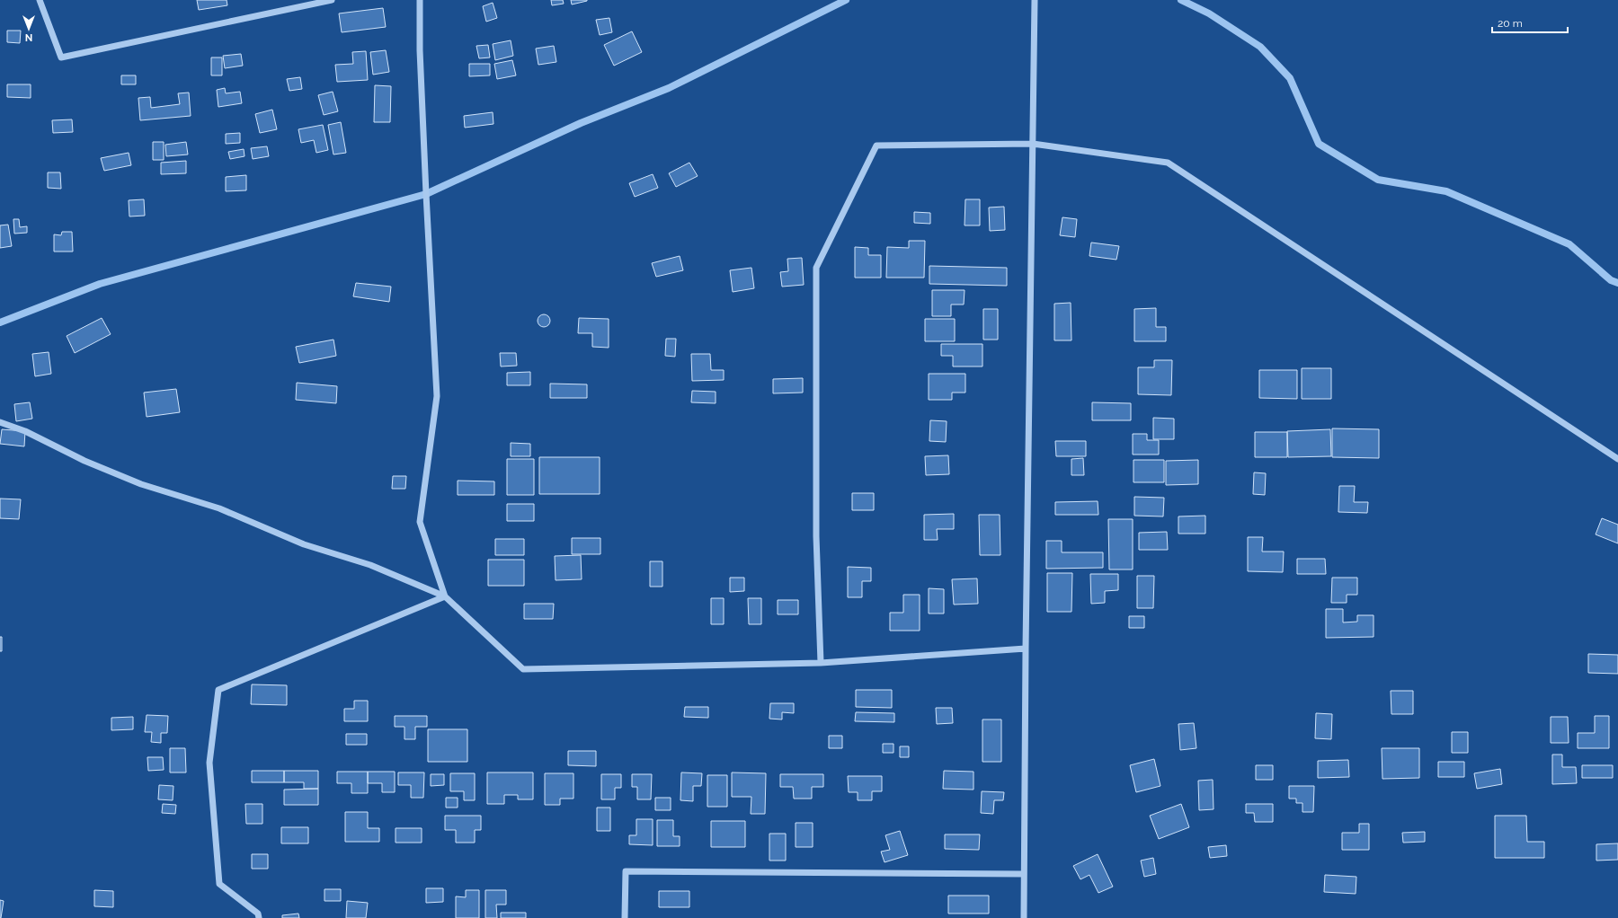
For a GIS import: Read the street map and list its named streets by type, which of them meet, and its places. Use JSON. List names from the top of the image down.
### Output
{
  "scale_bar": "20 m",
  "north": "bottom"
}
